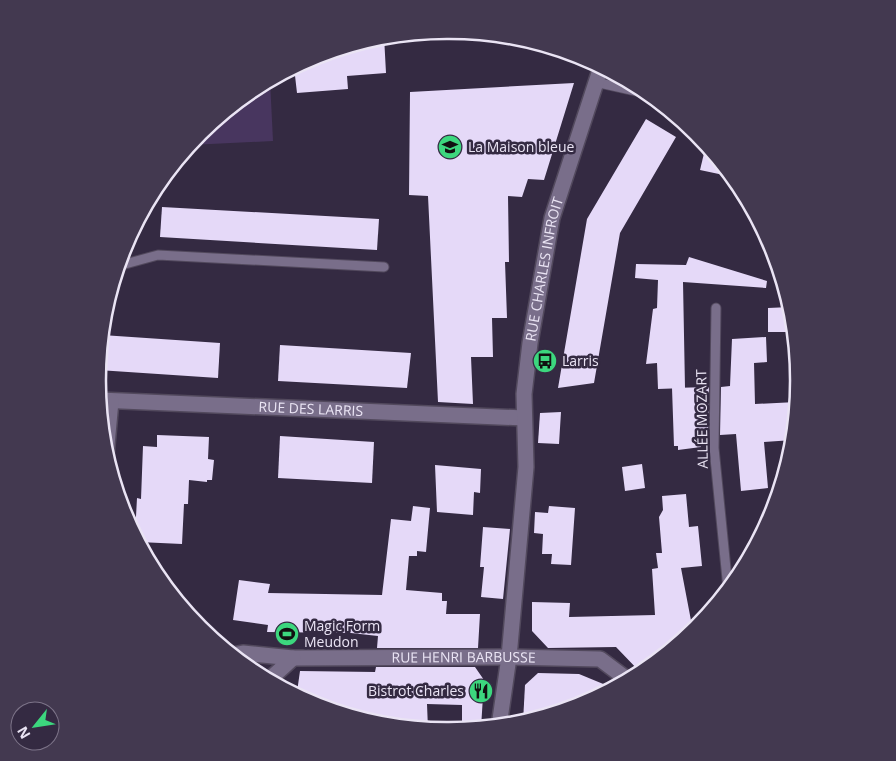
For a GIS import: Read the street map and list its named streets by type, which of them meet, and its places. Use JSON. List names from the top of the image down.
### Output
{
  "streets": {
    "street": ["RUE CHARLES INFROIT", "RUE DES LARRIS", "RUE HENRI BARBUSSE"],
    "lane": ["ALLÉE MOZART"]
  },
  "crossings": [
    ["RUE CHARLES INFROIT", "RUE DES LARRIS"],
    ["RUE CHARLES INFROIT", "RUE HENRI BARBUSSE"]
  ],
  "places": {
    "school or university": ["La Maison bleue"],
    "bus stop": ["Larris"],
    "sports": ["Magic Form Meudon"],
    "restaurant": ["Bistrot Charles"]
  },
  "north": "bottom left"
}
